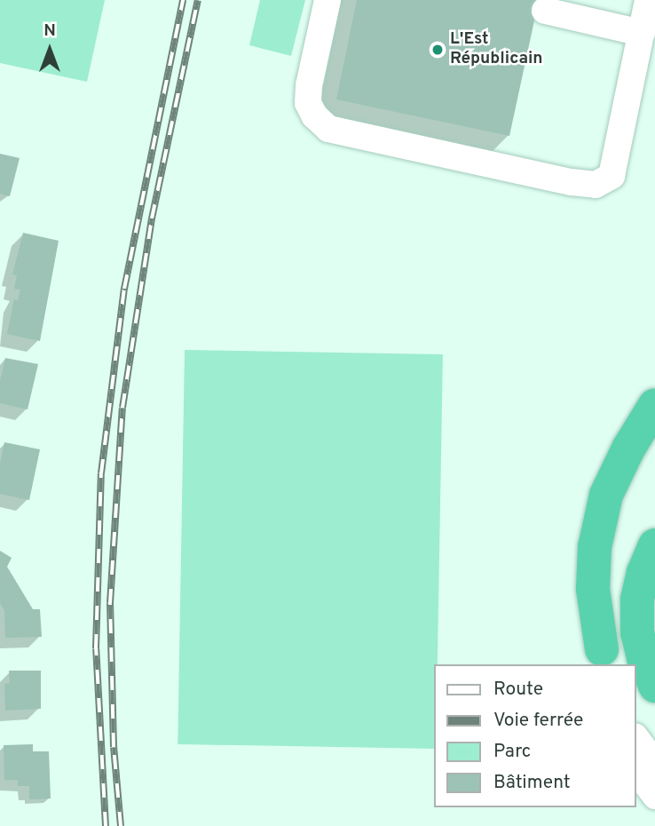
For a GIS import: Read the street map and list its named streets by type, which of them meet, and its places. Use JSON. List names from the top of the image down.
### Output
{
  "places": ["L'Est Républicain"],
  "legend": [
    "Route",
    "Voie ferrée",
    "Parc",
    "Bâtiment"
  ],
  "north": "top"
}
